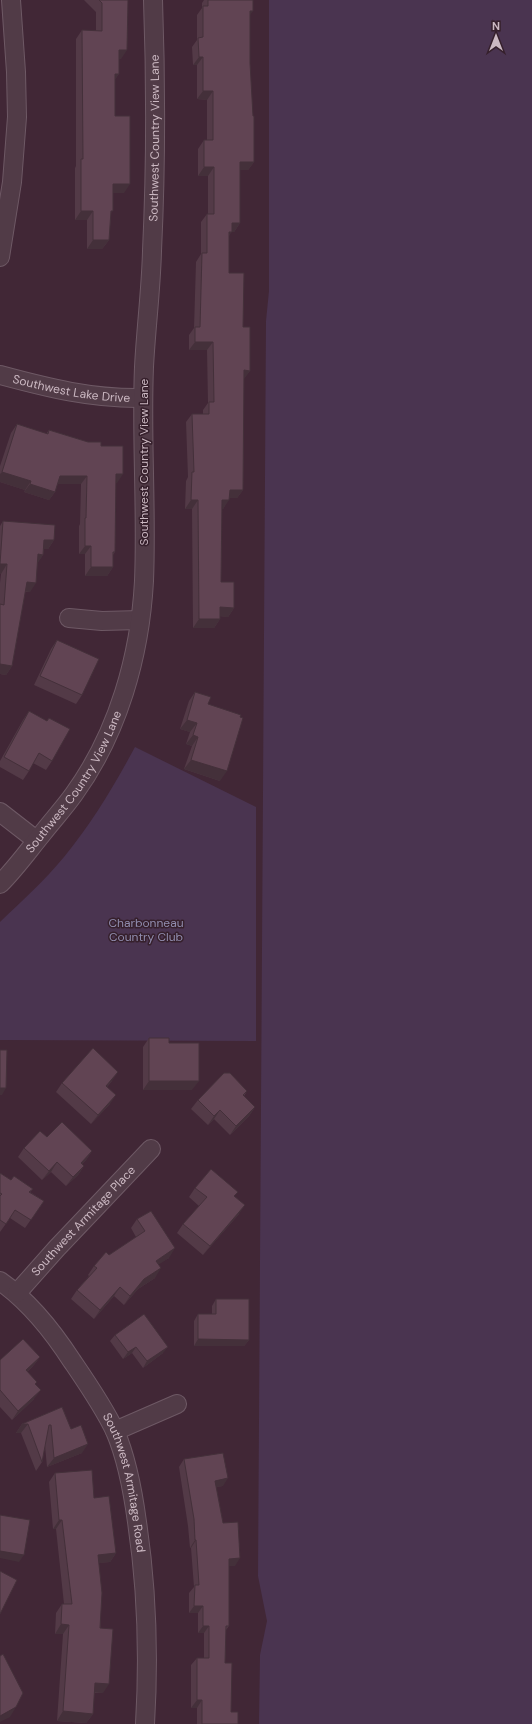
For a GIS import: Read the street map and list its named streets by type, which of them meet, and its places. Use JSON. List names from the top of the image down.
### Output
{
  "streets": {
    "street": [
      "Southwest Country View Lane",
      "Southwest Lake Drive",
      "Southwest Armitage Place",
      "Southwest Armitage Road"
    ]
  },
  "crossings": [
    ["Southwest Country View Lane", "Southwest Lake Drive"],
    ["Southwest Armitage Place", "Southwest Armitage Road"]
  ],
  "parks": ["Charbonneau Country Club"],
  "north": "top"
}
